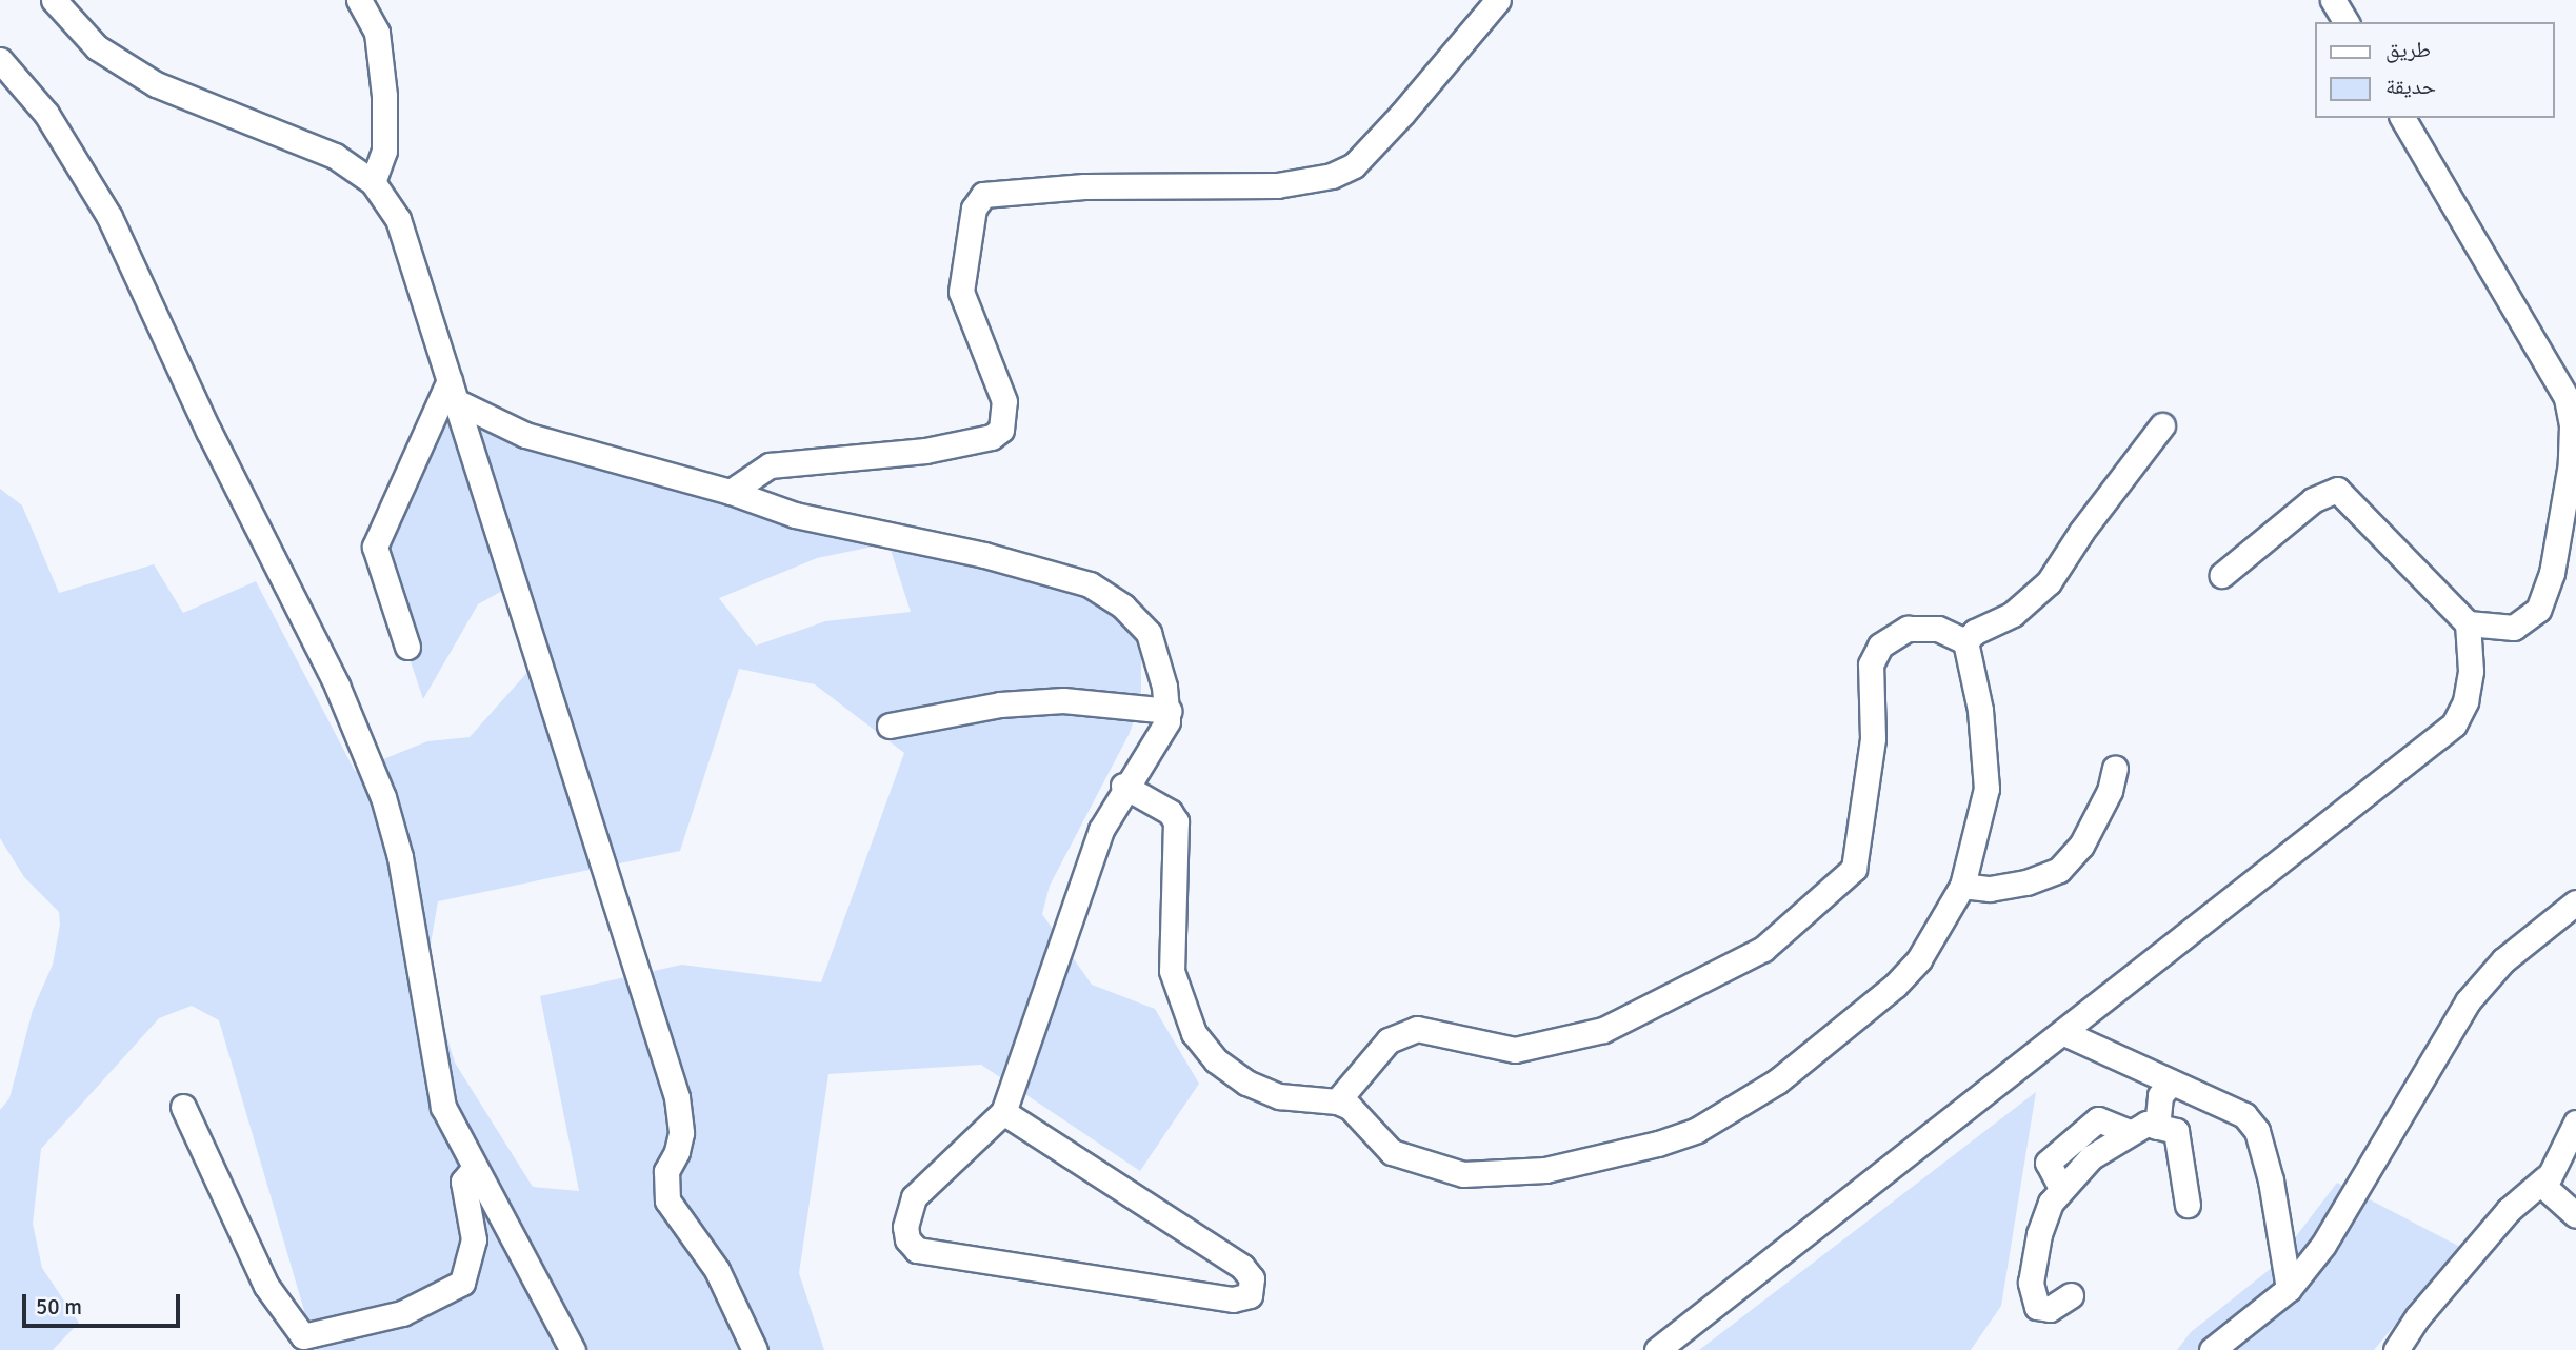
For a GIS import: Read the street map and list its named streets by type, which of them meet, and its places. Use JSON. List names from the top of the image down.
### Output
{
  "legend": ["طريق", "حديقة"],
  "scale_bar": "50 m"
}
